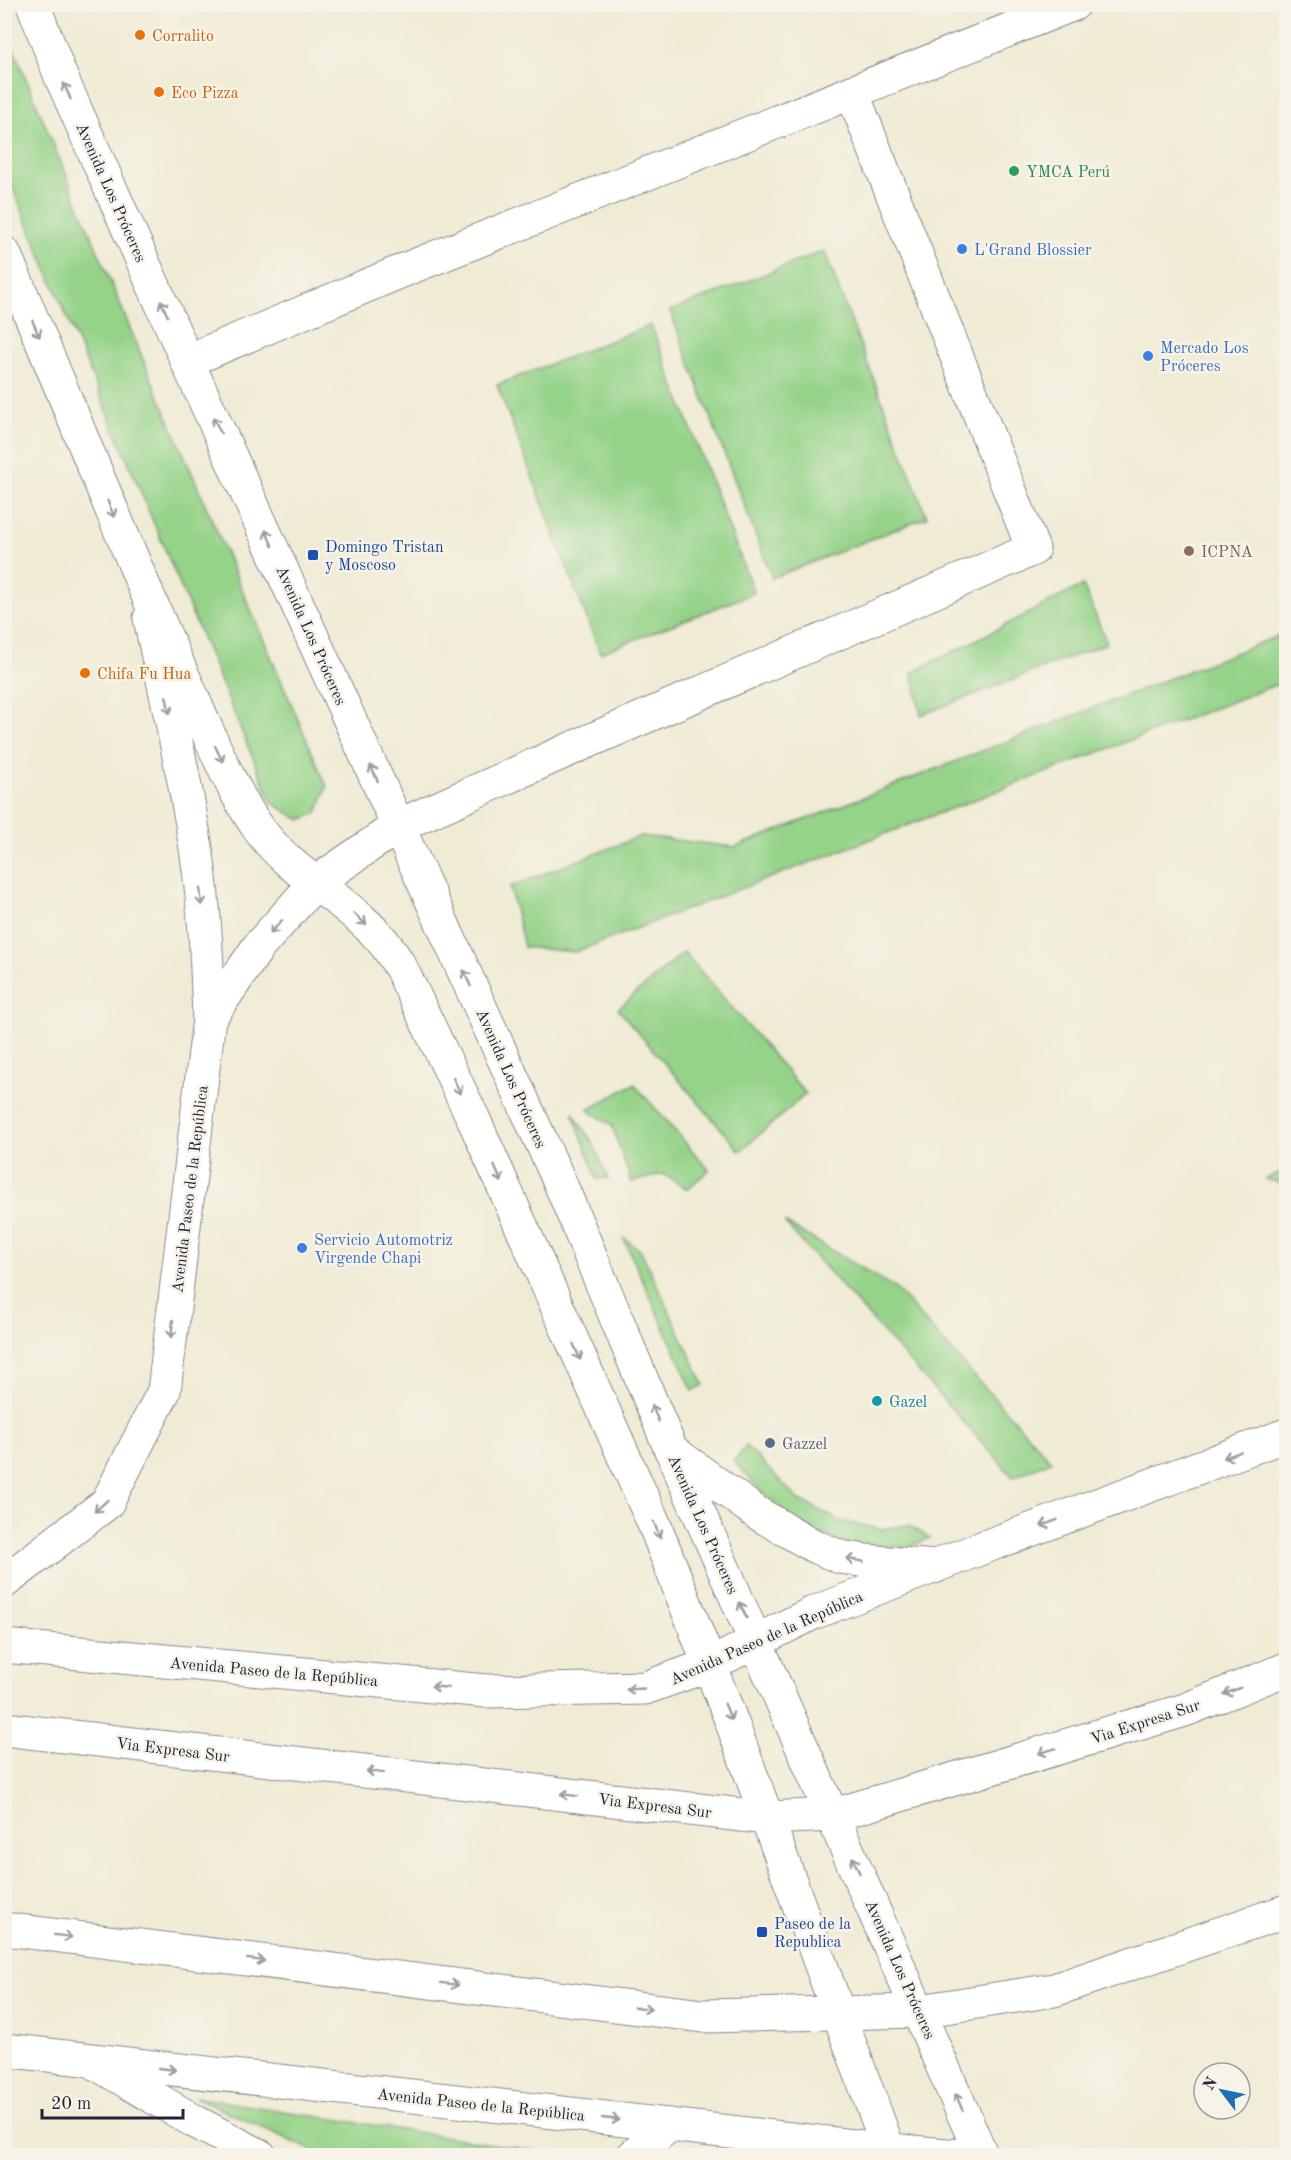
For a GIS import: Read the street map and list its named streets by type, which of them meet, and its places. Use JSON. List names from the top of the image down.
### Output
{
  "streets": {
    "main road": ["Avenida Los Próceres", "Avenida Paseo de la República", "Via Expresa Sur"]
  },
  "crossings": [
    ["Avenida Los Próceres", "Avenida Paseo de la República"],
    ["Avenida Los Próceres", "Via Expresa Sur"]
  ],
  "places": {
    "other": [
      "Corralito",
      "Eco Pizza",
      "YMCA Perú",
      "L'Grand Blossier",
      "Mercado Los Próceres",
      "ICPNA",
      "Chifa Fu Hua",
      "Servicio Automotriz Virgende Chapi",
      "Gazel",
      "Gazzel"
    ],
    "transit": ["Domingo Tristan y Moscoso", "Paseo de la Republica"]
  },
  "scale_bar": "20 m",
  "north": "top left"
}
